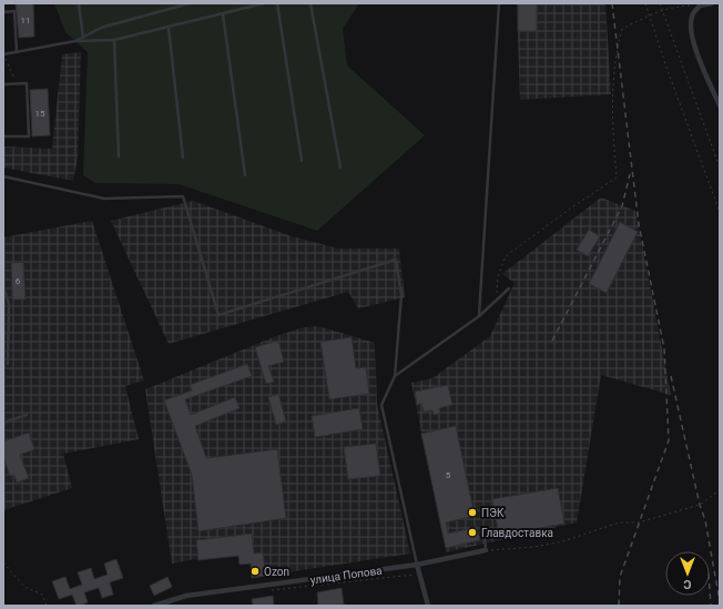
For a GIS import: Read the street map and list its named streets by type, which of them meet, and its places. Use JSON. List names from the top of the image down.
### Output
{
  "streets": {
    "street": ["улица Попова"]
  },
  "places": ["ПЭК", "Главдоставка", "Ozon"],
  "house_numbers": [
    "11",
    "15",
    "6",
    "5"
  ],
  "north": "bottom"
}
